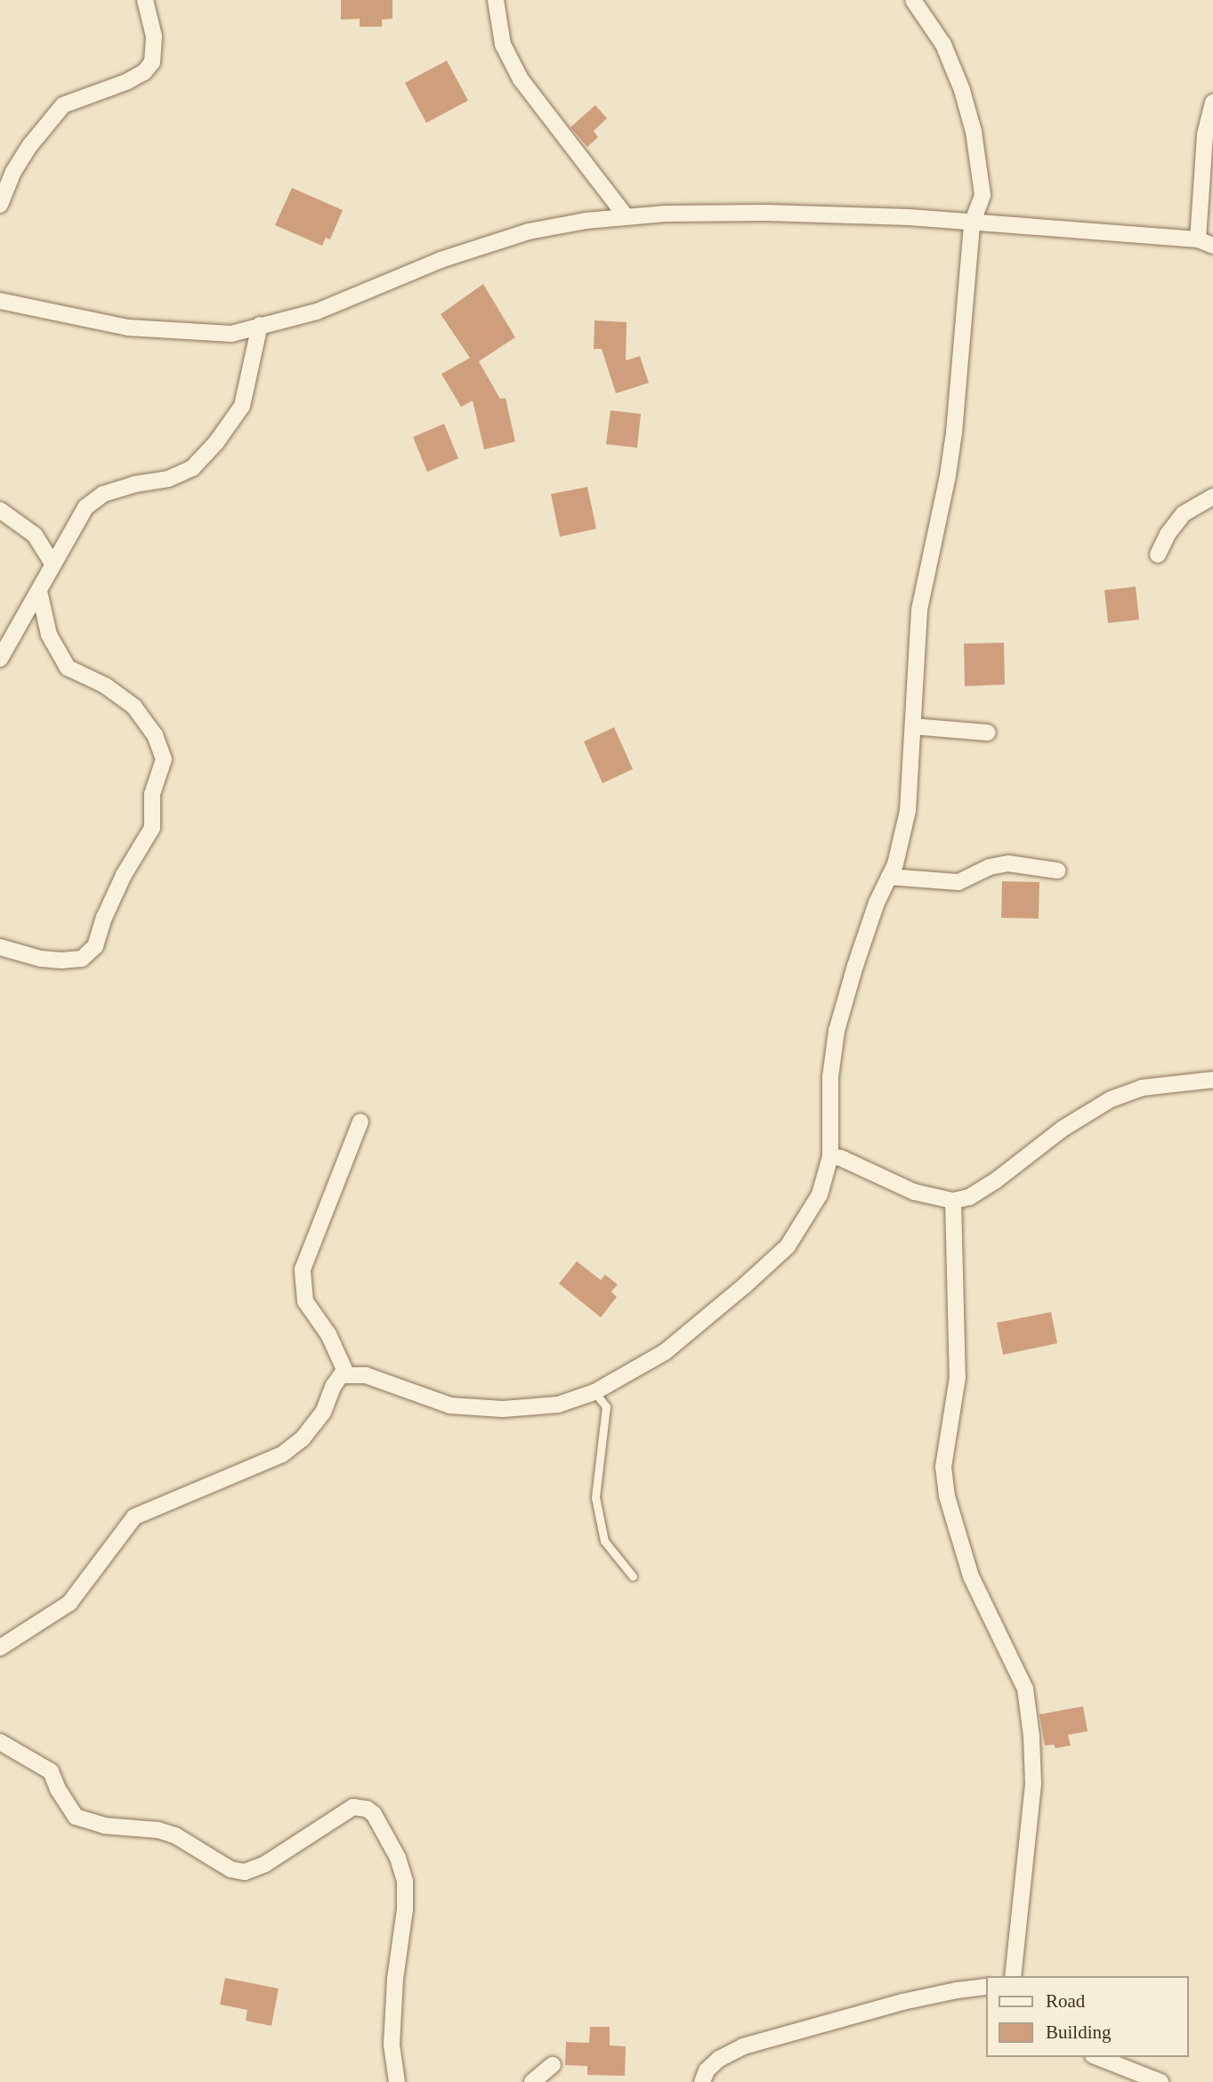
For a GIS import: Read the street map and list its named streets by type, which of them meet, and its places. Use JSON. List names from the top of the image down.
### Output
{
  "legend": ["Road", "Building"]
}
